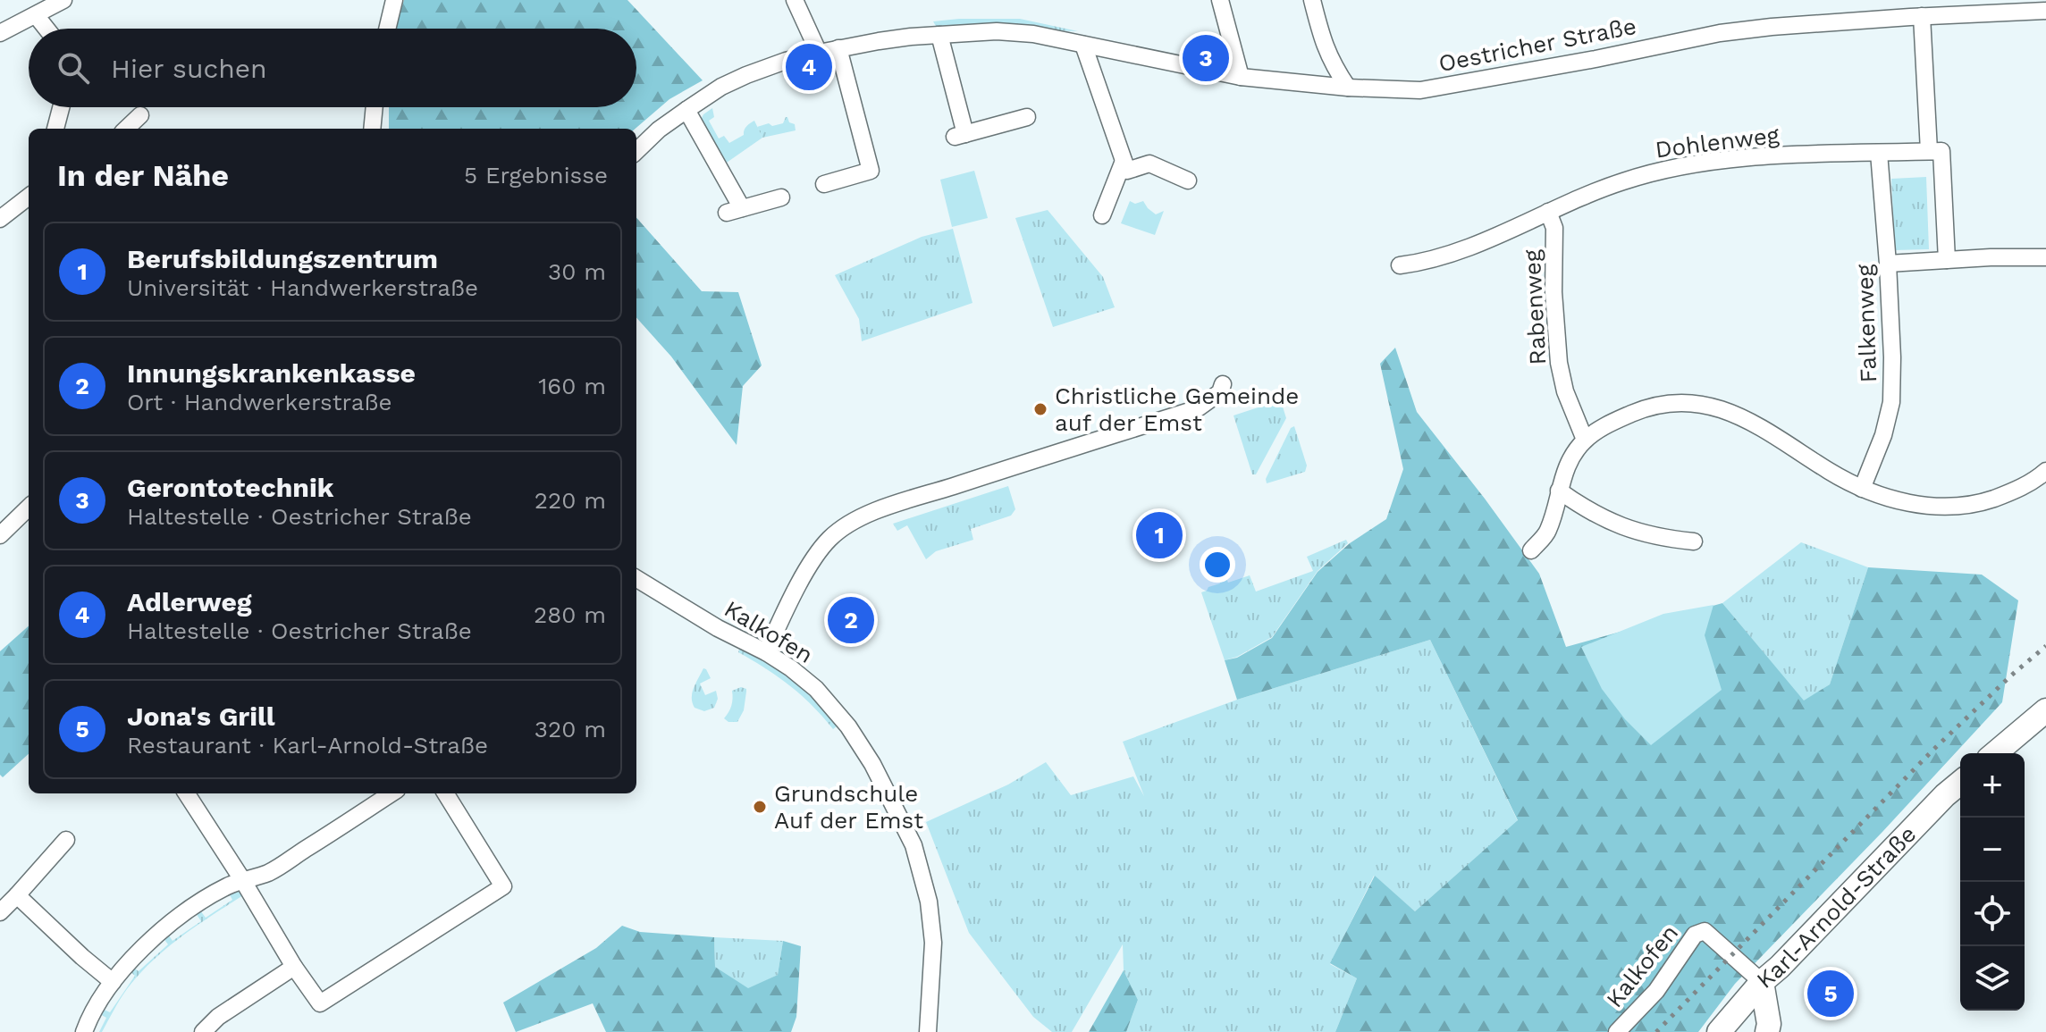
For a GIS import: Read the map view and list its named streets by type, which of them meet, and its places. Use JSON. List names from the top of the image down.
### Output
{
  "streets": {
    "main road": ["Karl-Arnold-Straße"],
    "street": [
      "Oestricher Straße",
      "Dohlenweg",
      "Rabenweg",
      "Falkenweg",
      "Kalkofen"
    ]
  },
  "crossings": [
    ["Dohlenweg", "Rabenweg"],
    ["Dohlenweg", "Falkenweg"],
    ["Kalkofen", "Karl-Arnold-Straße"]
  ],
  "places": ["Christliche Gemeinde auf der Emst", "Grundschule Auf der Emst"],
  "page": {
    "search": "Hier suchen",
    "pins": [
      "3",
      "4",
      "1",
      "2",
      "5"
    ],
    "heading": ["In der Nähe", "5 Ergebnisse"],
    "list": [
      {
        "mark": "1",
        "name": "Berufsbildungszentrum",
        "note": "Universität · Handwerkerstraße",
        "value": "30 m"
      },
      {
        "mark": "2",
        "name": "Innungskrankenkasse",
        "note": "Ort · Handwerkerstraße",
        "value": "160 m"
      },
      {
        "mark": "3",
        "name": "Gerontotechnik",
        "note": "Haltestelle · Oestricher Straße",
        "value": "220 m"
      },
      {
        "mark": "4",
        "name": "Adlerweg",
        "note": "Haltestelle · Oestricher Straße",
        "value": "280 m"
      },
      {
        "mark": "5",
        "name": "Jona's Grill",
        "note": "Restaurant · Karl-Arnold-Straße",
        "value": "320 m"
      }
    ],
    "map_buttons": ["+", "−"]
  }
}
